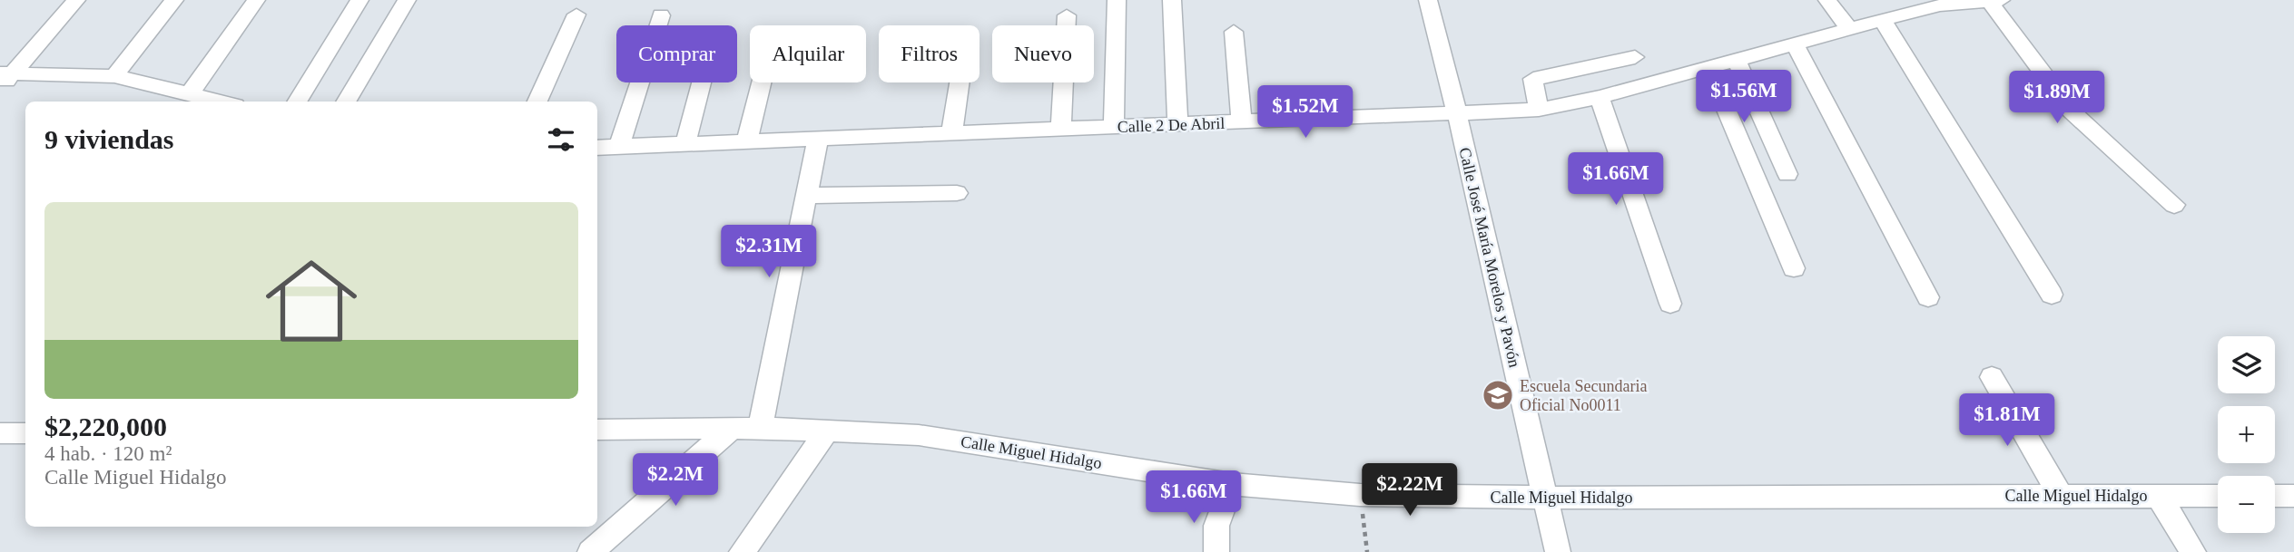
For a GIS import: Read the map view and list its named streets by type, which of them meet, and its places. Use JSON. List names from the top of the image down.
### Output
{
  "streets": {
    "street": ["Calle 2 De Abril", "Calle José María Morelos y Pavón", "Calle Miguel Hidalgo"]
  },
  "crossings": [
    ["Calle 2 De Abril", "Calle José María Morelos y Pavón"],
    ["Calle José María Morelos y Pavón", "Calle Miguel Hidalgo"]
  ],
  "places": {
    "school or university": ["Escuela Secundaria Oficial No0011"]
  },
  "page": {
    "chip": [
      "Comprar",
      "Alquilar",
      "Filtros",
      "Nuevo"
    ],
    "price": [
      "$1.56M",
      "$1.89M",
      "$1.52M",
      "$1.66M",
      "$2.31M",
      "$1.81M",
      "$2.2M",
      "$2.22M",
      "$1.66M"
    ],
    "heading": "9 viviendas",
    "list": [
      {
        "name": "$2,220,000",
        "note": "4 hab. · 120 m² · Calle Miguel Hidalgo"
      }
    ],
    "map_buttons": ["+", "−"]
  }
}
